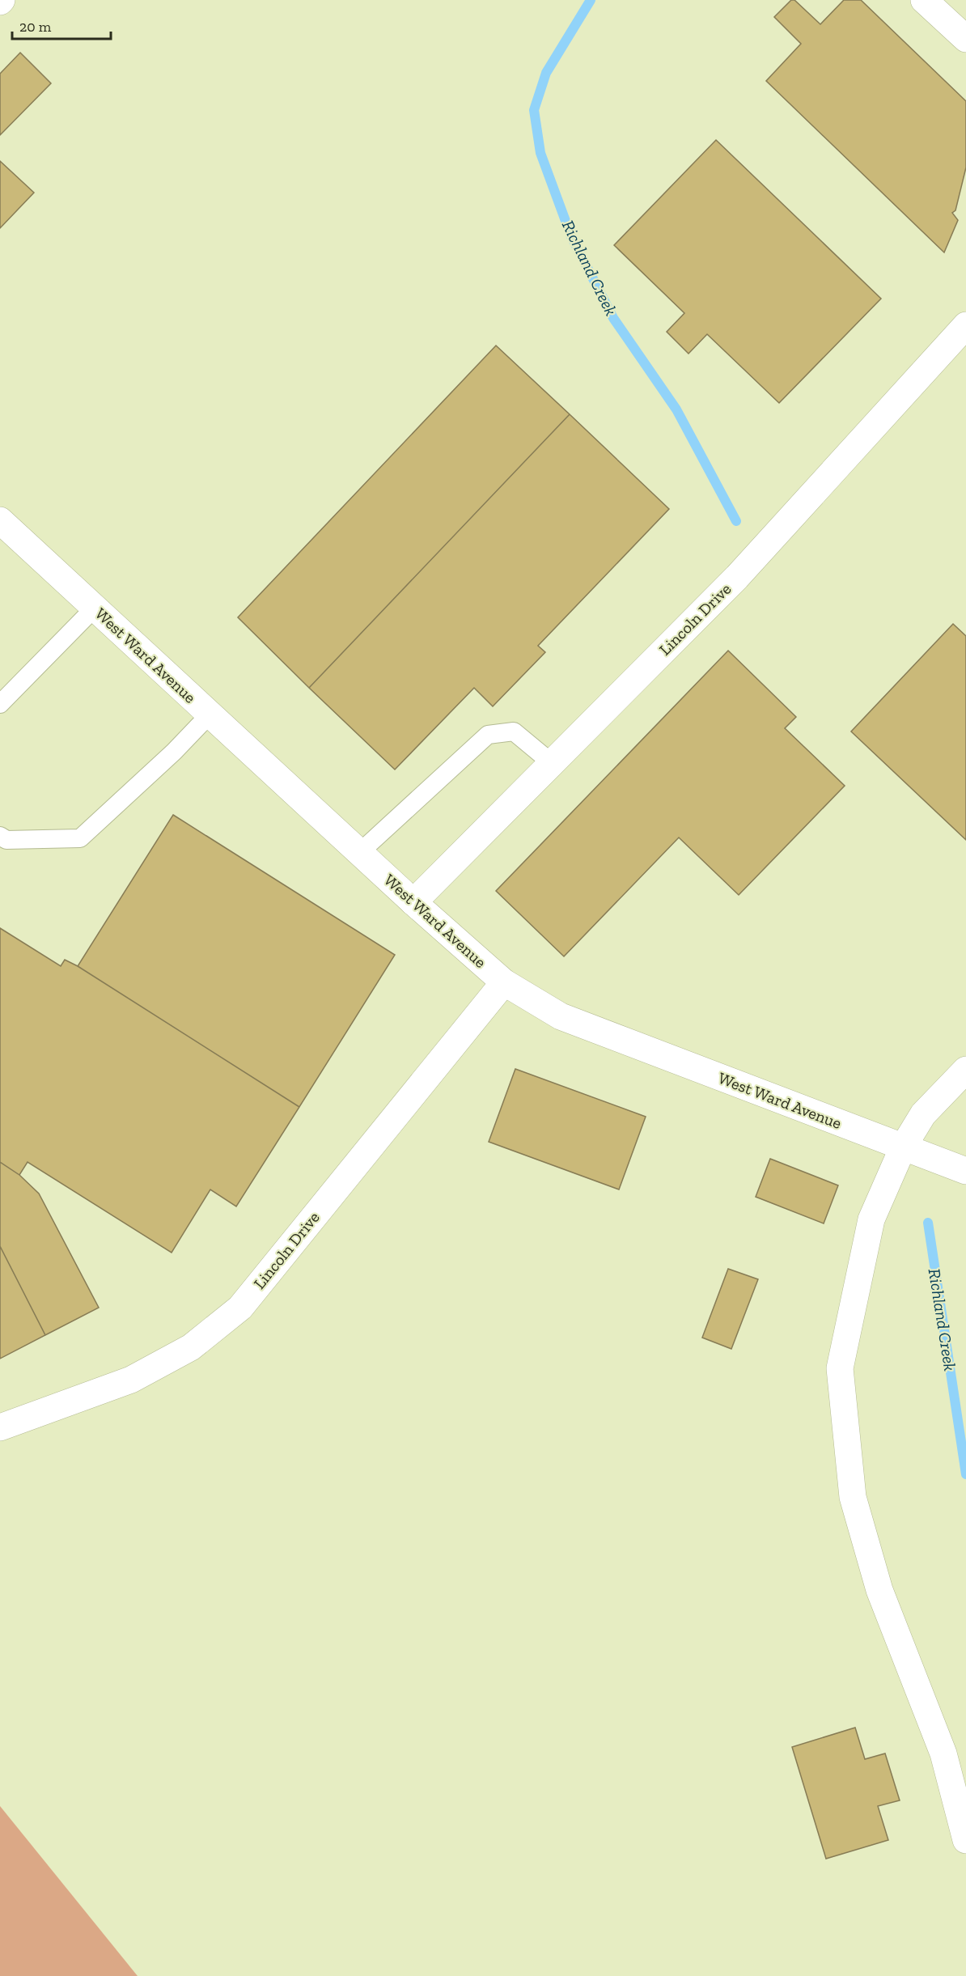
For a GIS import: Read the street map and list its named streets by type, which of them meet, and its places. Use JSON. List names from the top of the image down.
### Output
{
  "streets": {
    "street": ["Lincoln Drive", "West Ward Avenue"]
  },
  "crossings": [
    ["Lincoln Drive", "West Ward Avenue"]
  ],
  "water": ["Richland Creek"],
  "scale_bar": "20 m"
}
